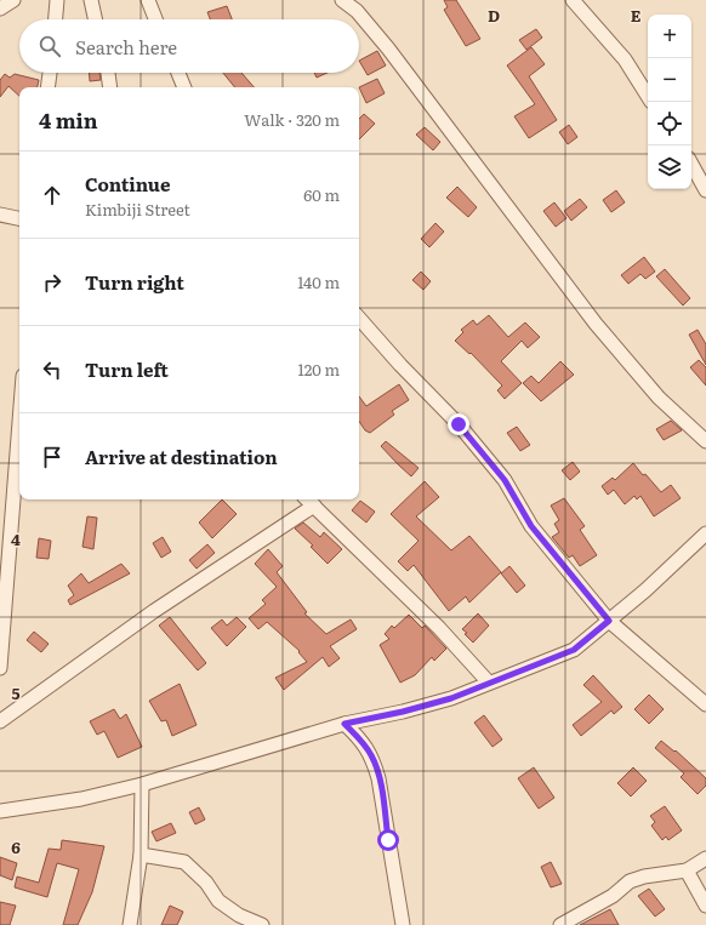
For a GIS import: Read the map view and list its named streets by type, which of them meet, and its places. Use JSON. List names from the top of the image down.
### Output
{
  "page": {
    "map_buttons": ["+", "−"],
    "search": "Search here",
    "heading": ["4 min", "Walk · 320 m"],
    "list": [
      ["Continue", "Kimbiji Street", "60 m"],
      ["Turn right", "140 m"],
      ["Turn left", "120 m"],
      "Arrive at destination"
    ]
  },
  "grid": {
    "columns": ["D", "E"],
    "rows": ["4", "5", "6"]
  }
}
